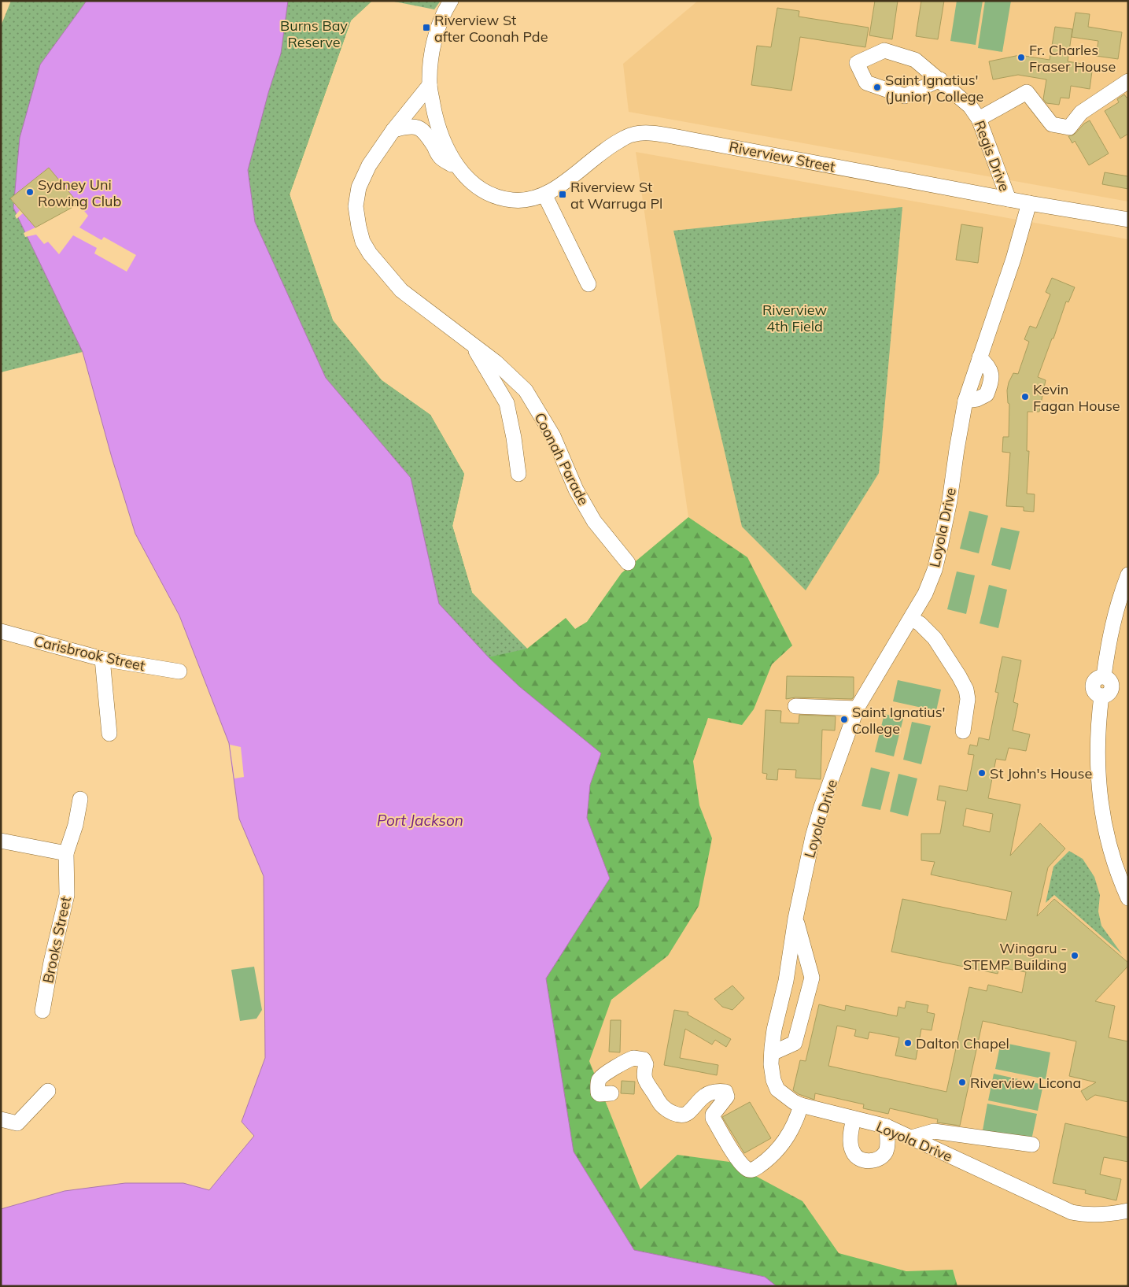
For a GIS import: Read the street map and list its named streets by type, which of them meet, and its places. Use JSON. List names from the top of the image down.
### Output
{
  "streets": {
    "street": [
      "Regis Drive",
      "Riverview Street",
      "Coonah Parade",
      "Loyola Drive",
      "Carisbrook Street",
      "Brooks Street"
    ]
  },
  "crossings": [
    ["Regis Drive", "Riverview Street"],
    ["Riverview Street", "Coonah Parade"],
    ["Riverview Street", "Loyola Drive"]
  ],
  "water": ["Port Jackson"],
  "parks": ["Burns Bay Reserve", "Riverview 4th Field"],
  "places": {
    "transit": ["Riverview St after Coonah Pde", "Riverview St at Warruga Pl"],
    "other": [
      "Fr. Charles Fraser House",
      "Saint Ignatius' (Junior) College",
      "Sydney Uni Rowing Club",
      "Kevin Fagan House",
      "Saint Ignatius' College",
      "St John's House",
      "Wingaru - STEMP Building",
      "Dalton Chapel",
      "Riverview Licona"
    ]
  }
}
